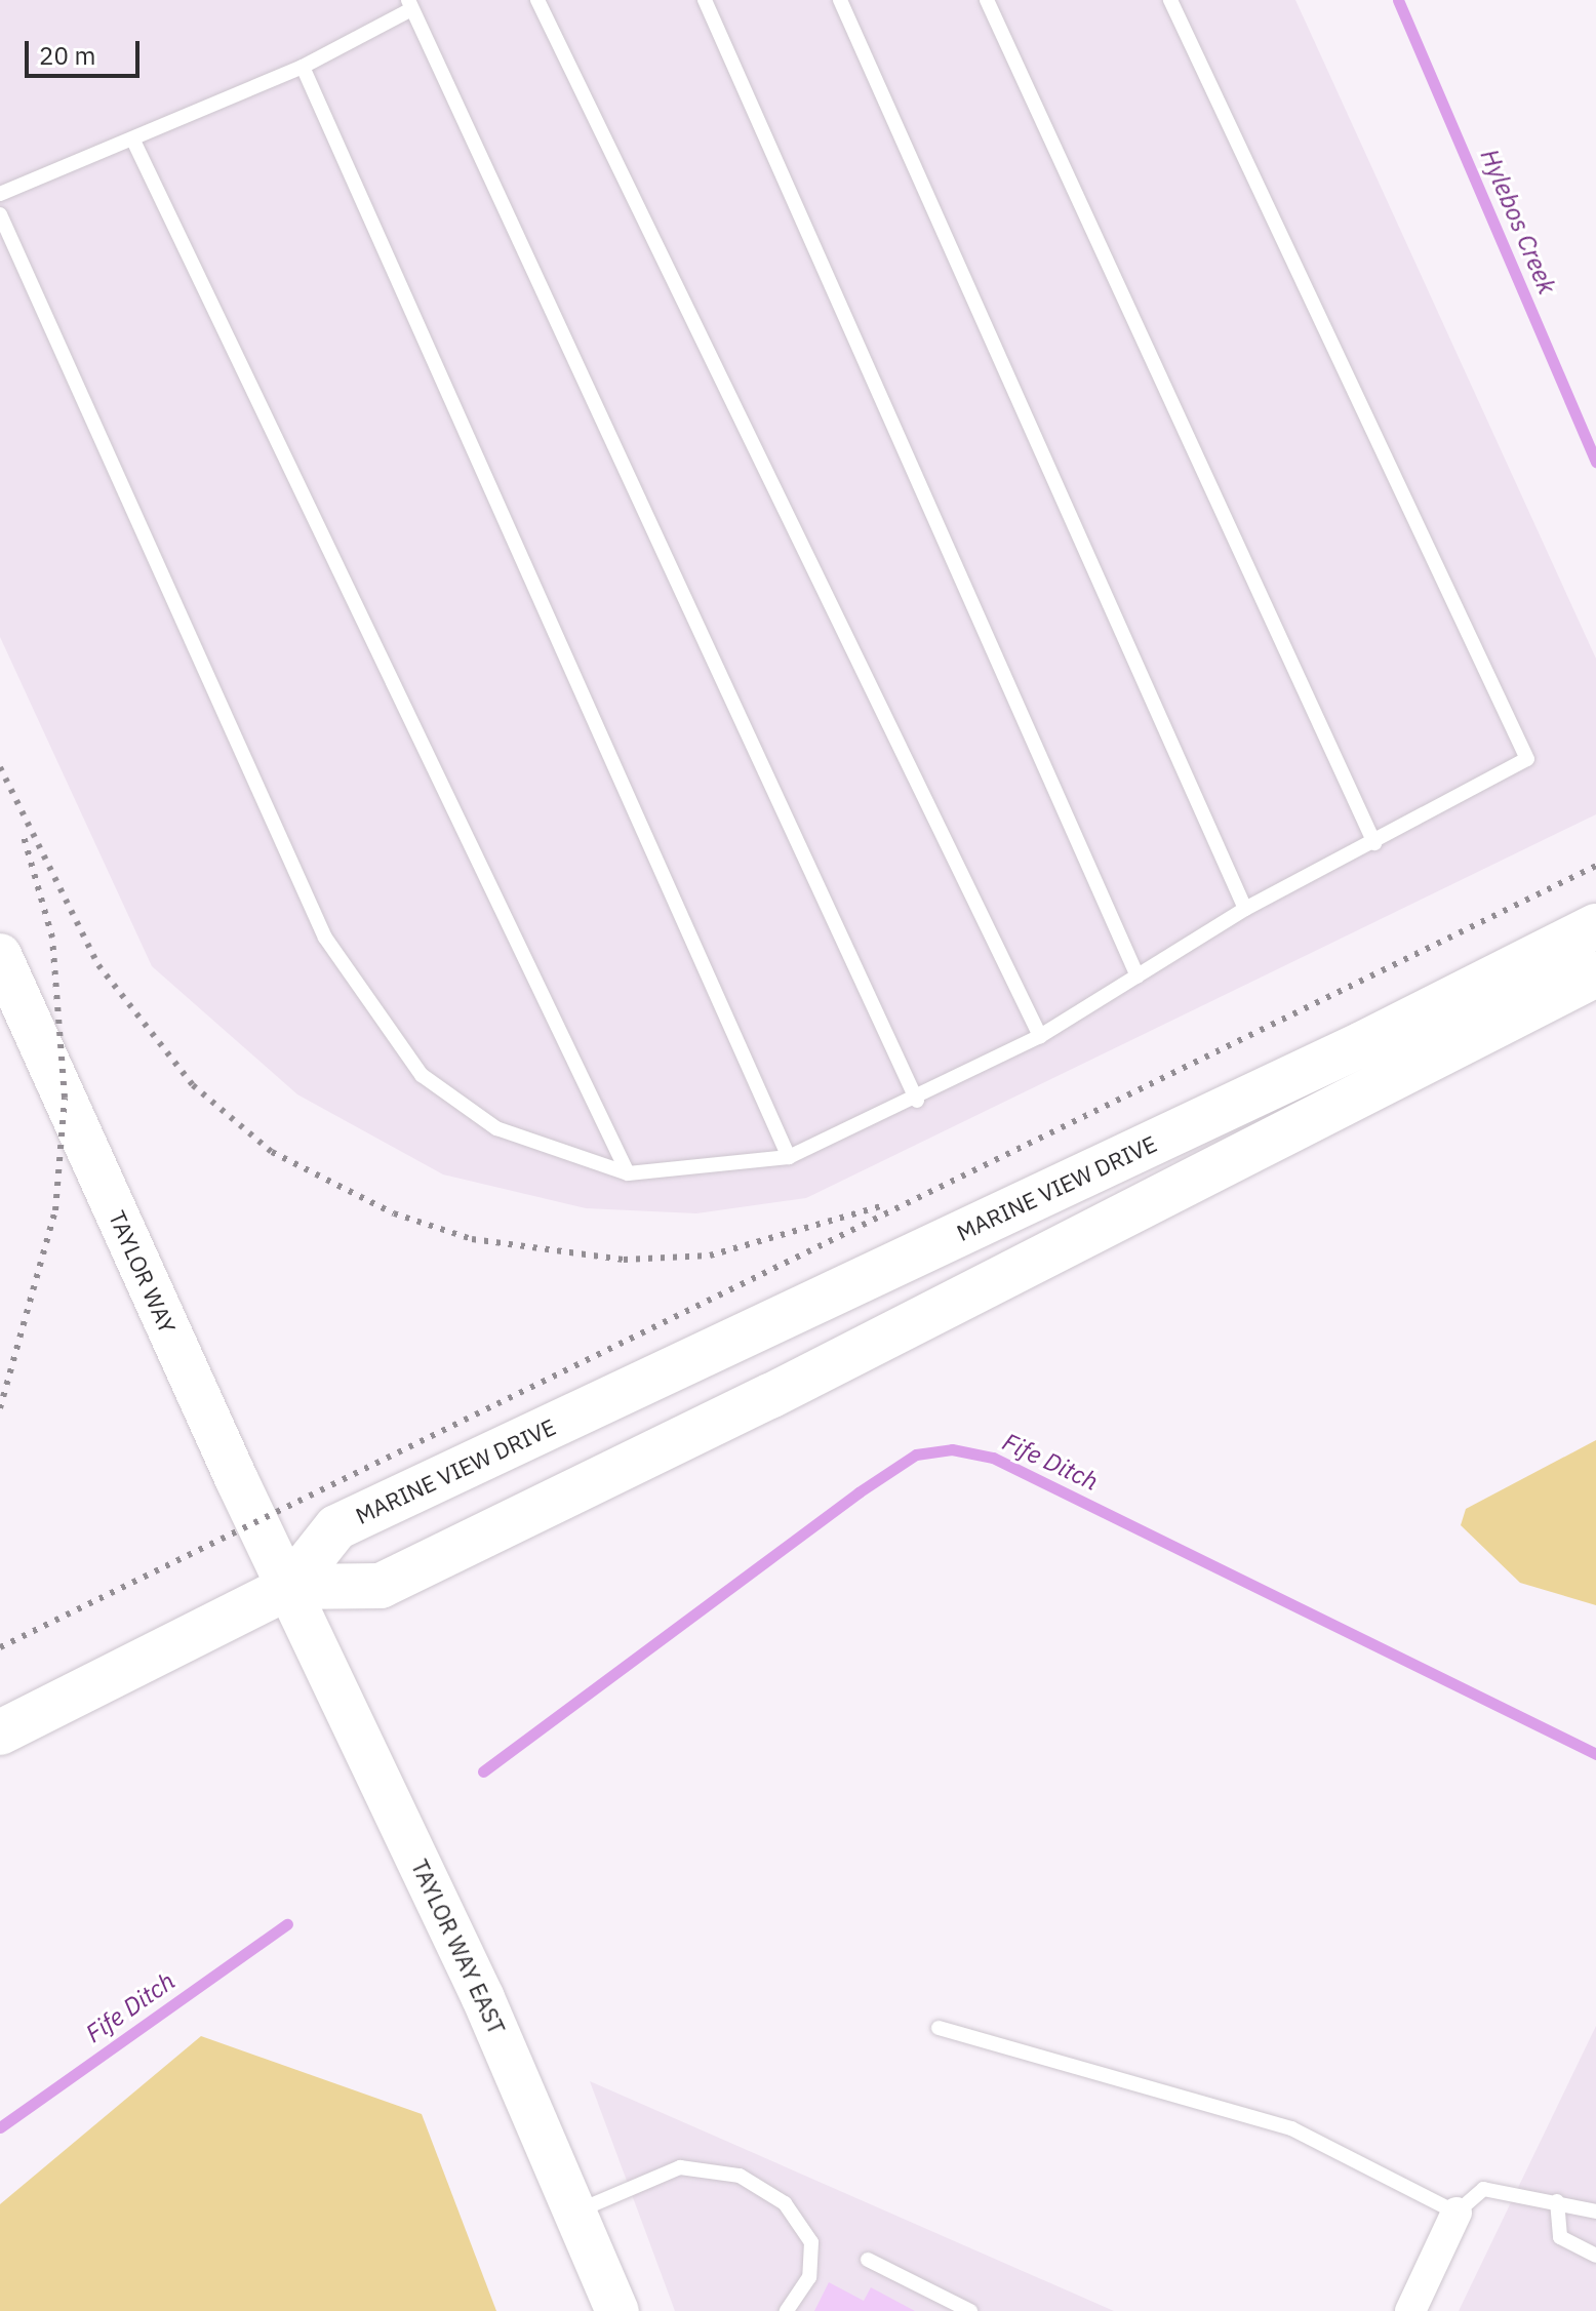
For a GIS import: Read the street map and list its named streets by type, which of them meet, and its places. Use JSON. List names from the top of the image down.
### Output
{
  "streets": {
    "main road": ["MARINE VIEW DRIVE", "TAYLOR WAY", "TAYLOR WAY EAST"]
  },
  "crossings": [
    ["MARINE VIEW DRIVE", "TAYLOR WAY"],
    ["MARINE VIEW DRIVE", "TAYLOR WAY EAST"],
    ["TAYLOR WAY", "TAYLOR WAY EAST"]
  ],
  "water": ["Hylebos Creek", "Fife Ditch"],
  "scale_bar": "20 m"
}
